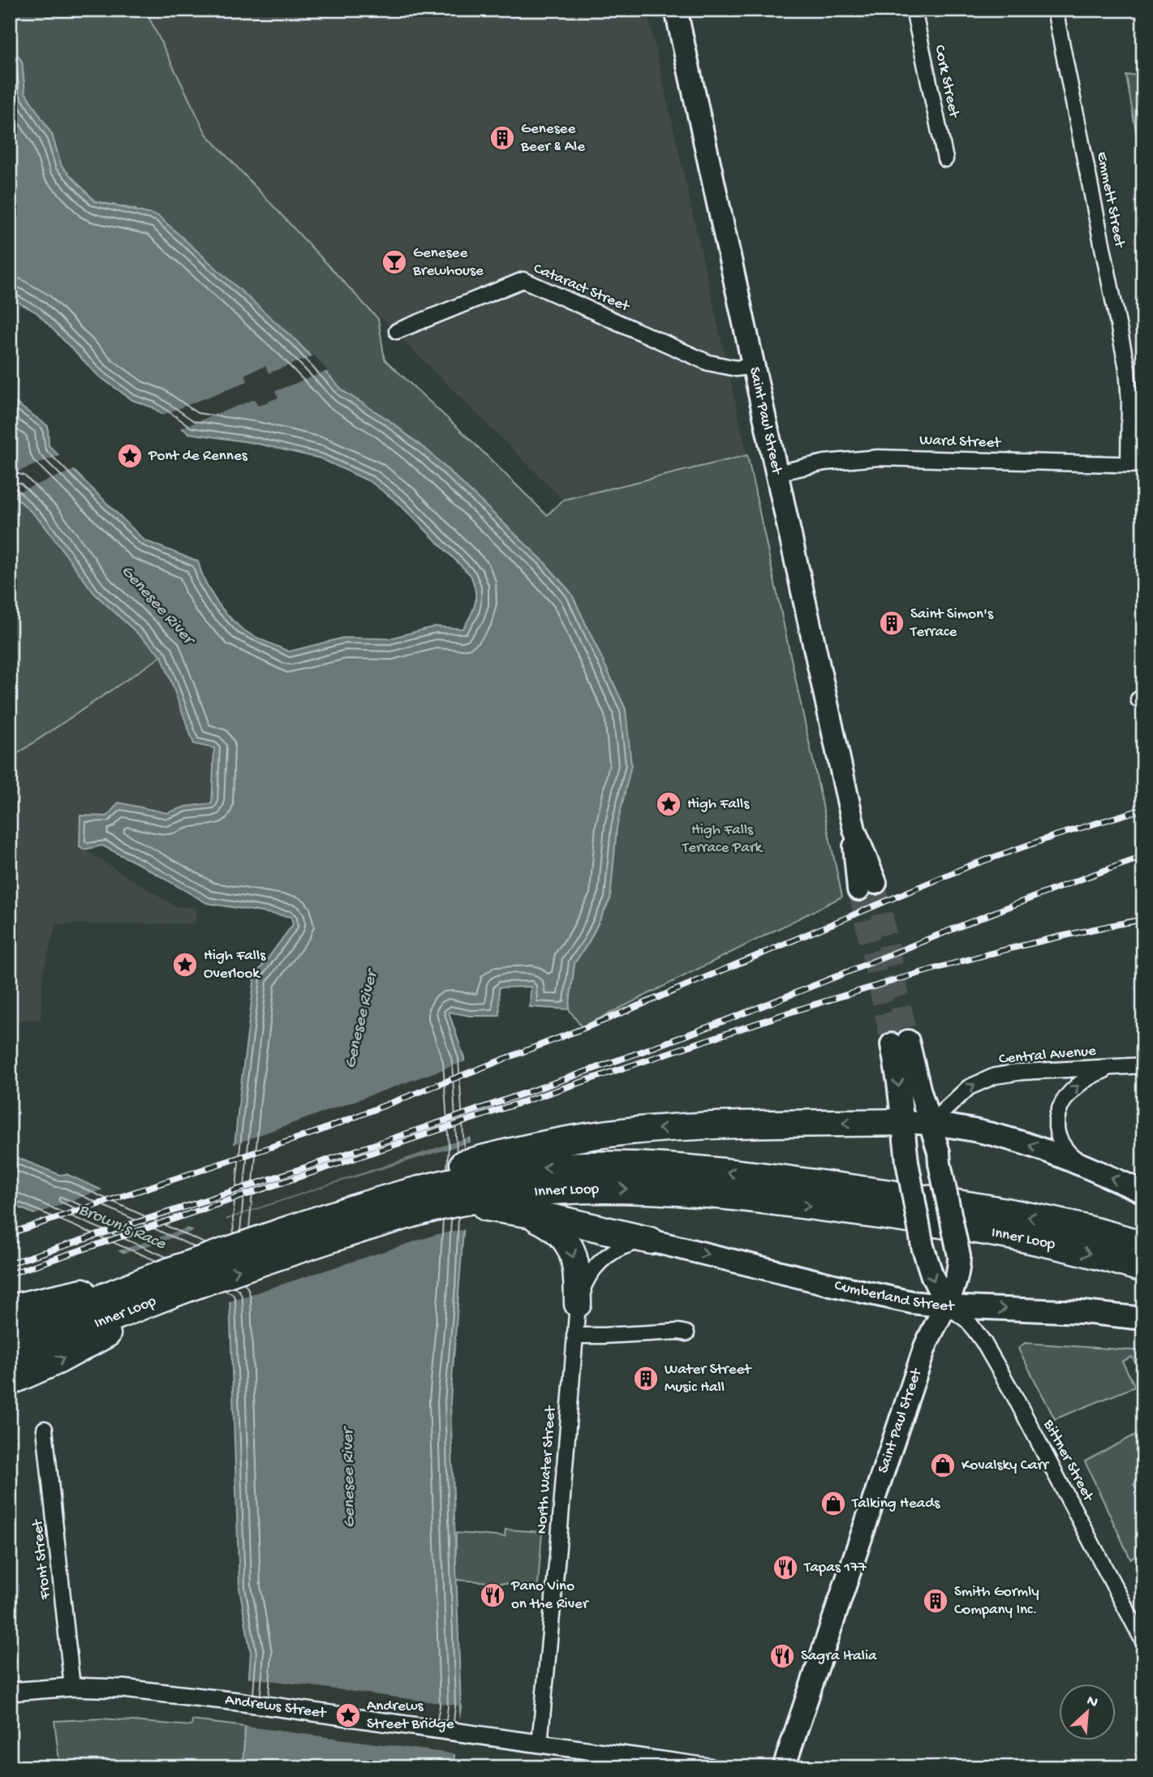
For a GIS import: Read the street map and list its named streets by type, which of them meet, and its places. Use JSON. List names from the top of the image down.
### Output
{
  "streets": {
    "highway": ["Inner Loop"],
    "main road": ["Saint Paul Street", "Cumberland Street"],
    "street": [
      "Cork Street",
      "Emmett Street",
      "Cataract Street",
      "Ward Street",
      "Central Avenue",
      "Bittner Street",
      "North Water Street",
      "Front Street",
      "Andrews Street"
    ]
  },
  "crossings": [
    ["Emmett Street", "Ward Street"],
    ["Cataract Street", "Saint Paul Street"],
    ["Saint Paul Street", "Ward Street"],
    ["Saint Paul Street", "Central Avenue"],
    ["Saint Paul Street", "Cumberland Street"],
    ["Saint Paul Street", "Bittner Street"],
    ["Cumberland Street", "Bittner Street"],
    ["Cumberland Street", "North Water Street"],
    ["North Water Street", "Andrews Street"],
    ["Front Street", "Andrews Street"]
  ],
  "water": ["Genesee River", "Brown's Race"],
  "parks": ["High Falls Terrace Park"],
  "places": {
    "building": [
      "Genesee Beer & Ale",
      "Saint Simon's Terrace",
      "Water Street Music Hall",
      "Smith Gormly Company Inc."
    ],
    "bar": ["Genesee Brewhouse"],
    "place": [
      "Pont de Rennes",
      "High Falls",
      "High Falls Overlook",
      "Andrews Street Bridge"
    ],
    "shop": ["Kovalsky Carr", "Talking Heads"],
    "restaurant": ["Tapas 177", "Pano Vino on the River", "Sagra Italia"]
  },
  "north": "top right"
}
